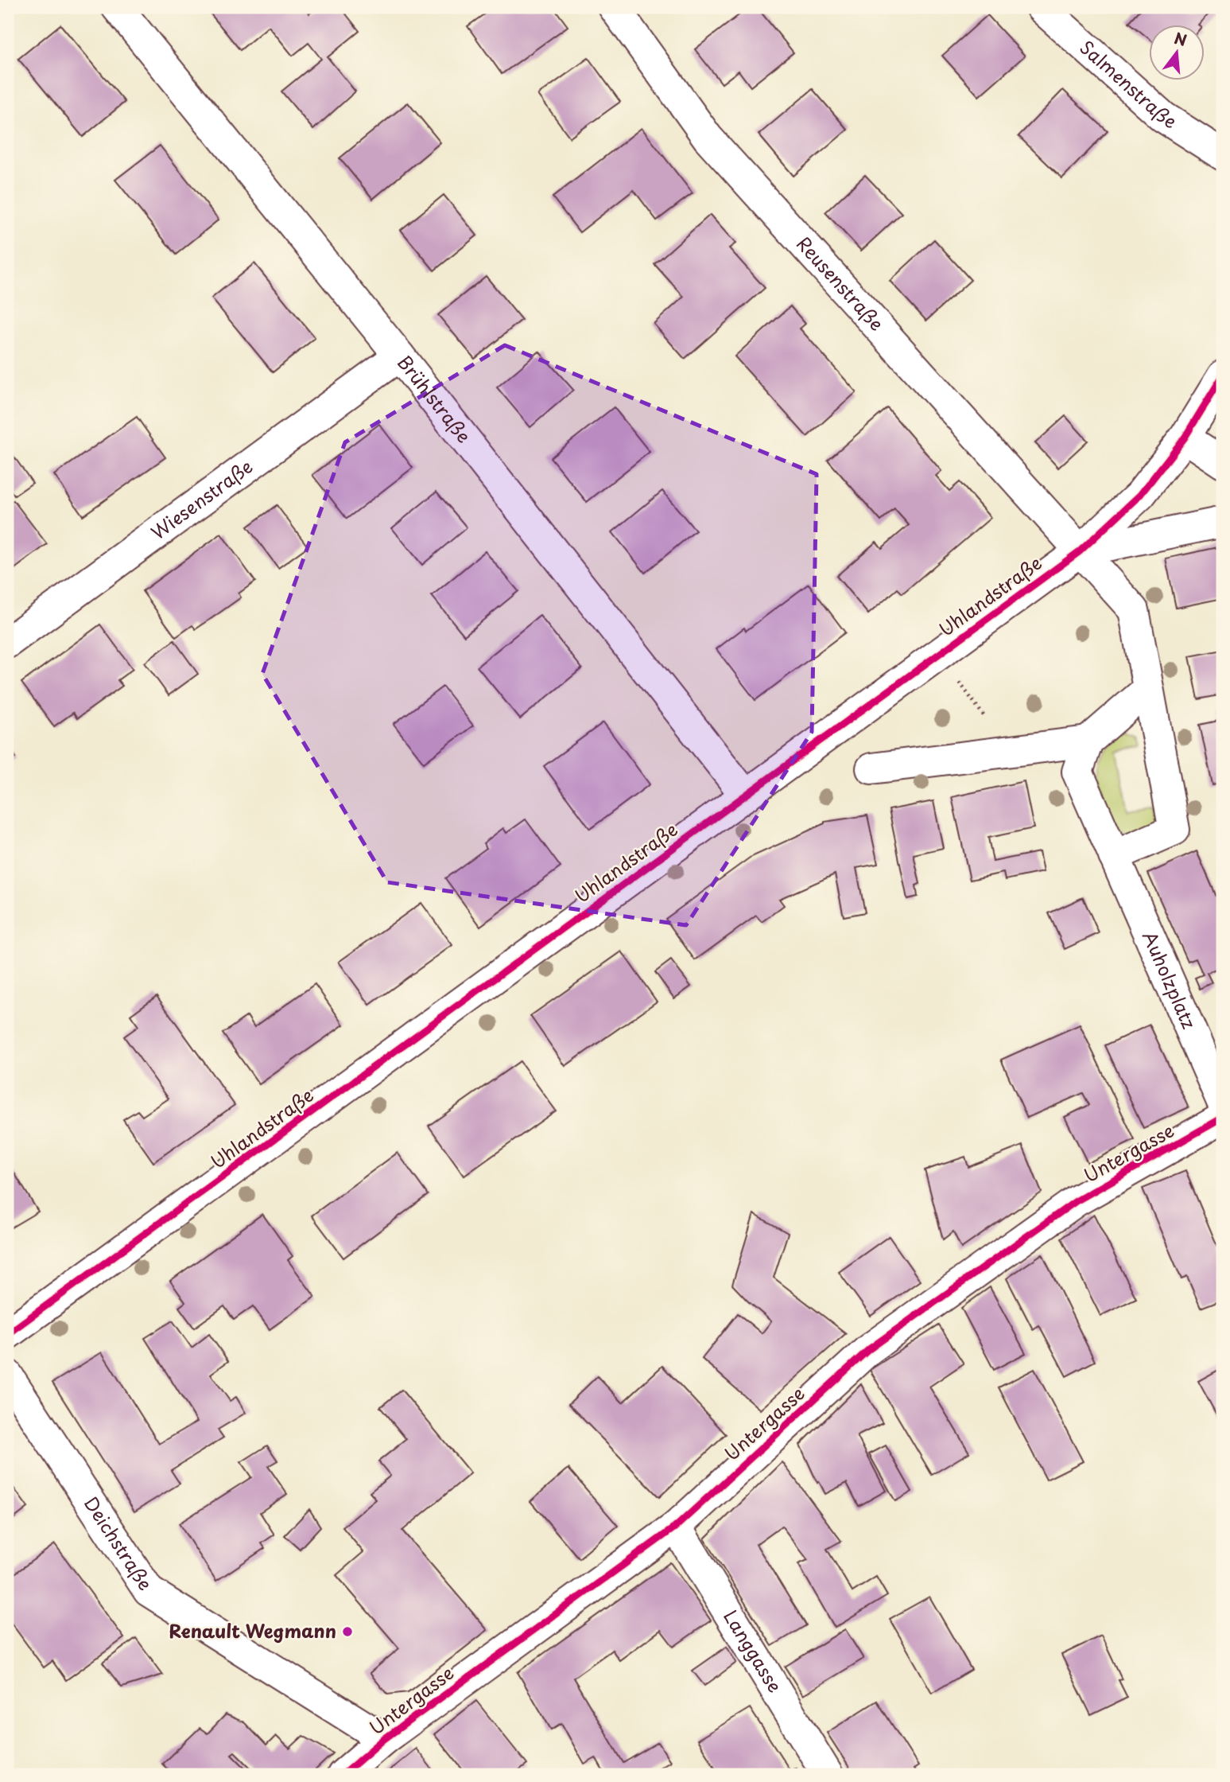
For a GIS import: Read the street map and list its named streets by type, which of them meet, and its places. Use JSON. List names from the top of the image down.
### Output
{
  "streets": {
    "street": [
      "Salmenstraße",
      "Reusenstraße",
      "Brühlstraße",
      "Wiesenstraße",
      "Uhlandstraße",
      "Auholzplatz",
      "Untergasse",
      "Deichstraße",
      "Langgasse"
    ]
  },
  "crossings": [
    ["Reusenstraße", "Uhlandstraße"],
    ["Brühlstraße", "Wiesenstraße"],
    ["Brühlstraße", "Uhlandstraße"],
    ["Untergasse", "Deichstraße"],
    ["Untergasse", "Langgasse"]
  ],
  "places": ["Renault Wegmann"],
  "north": "top"
}
